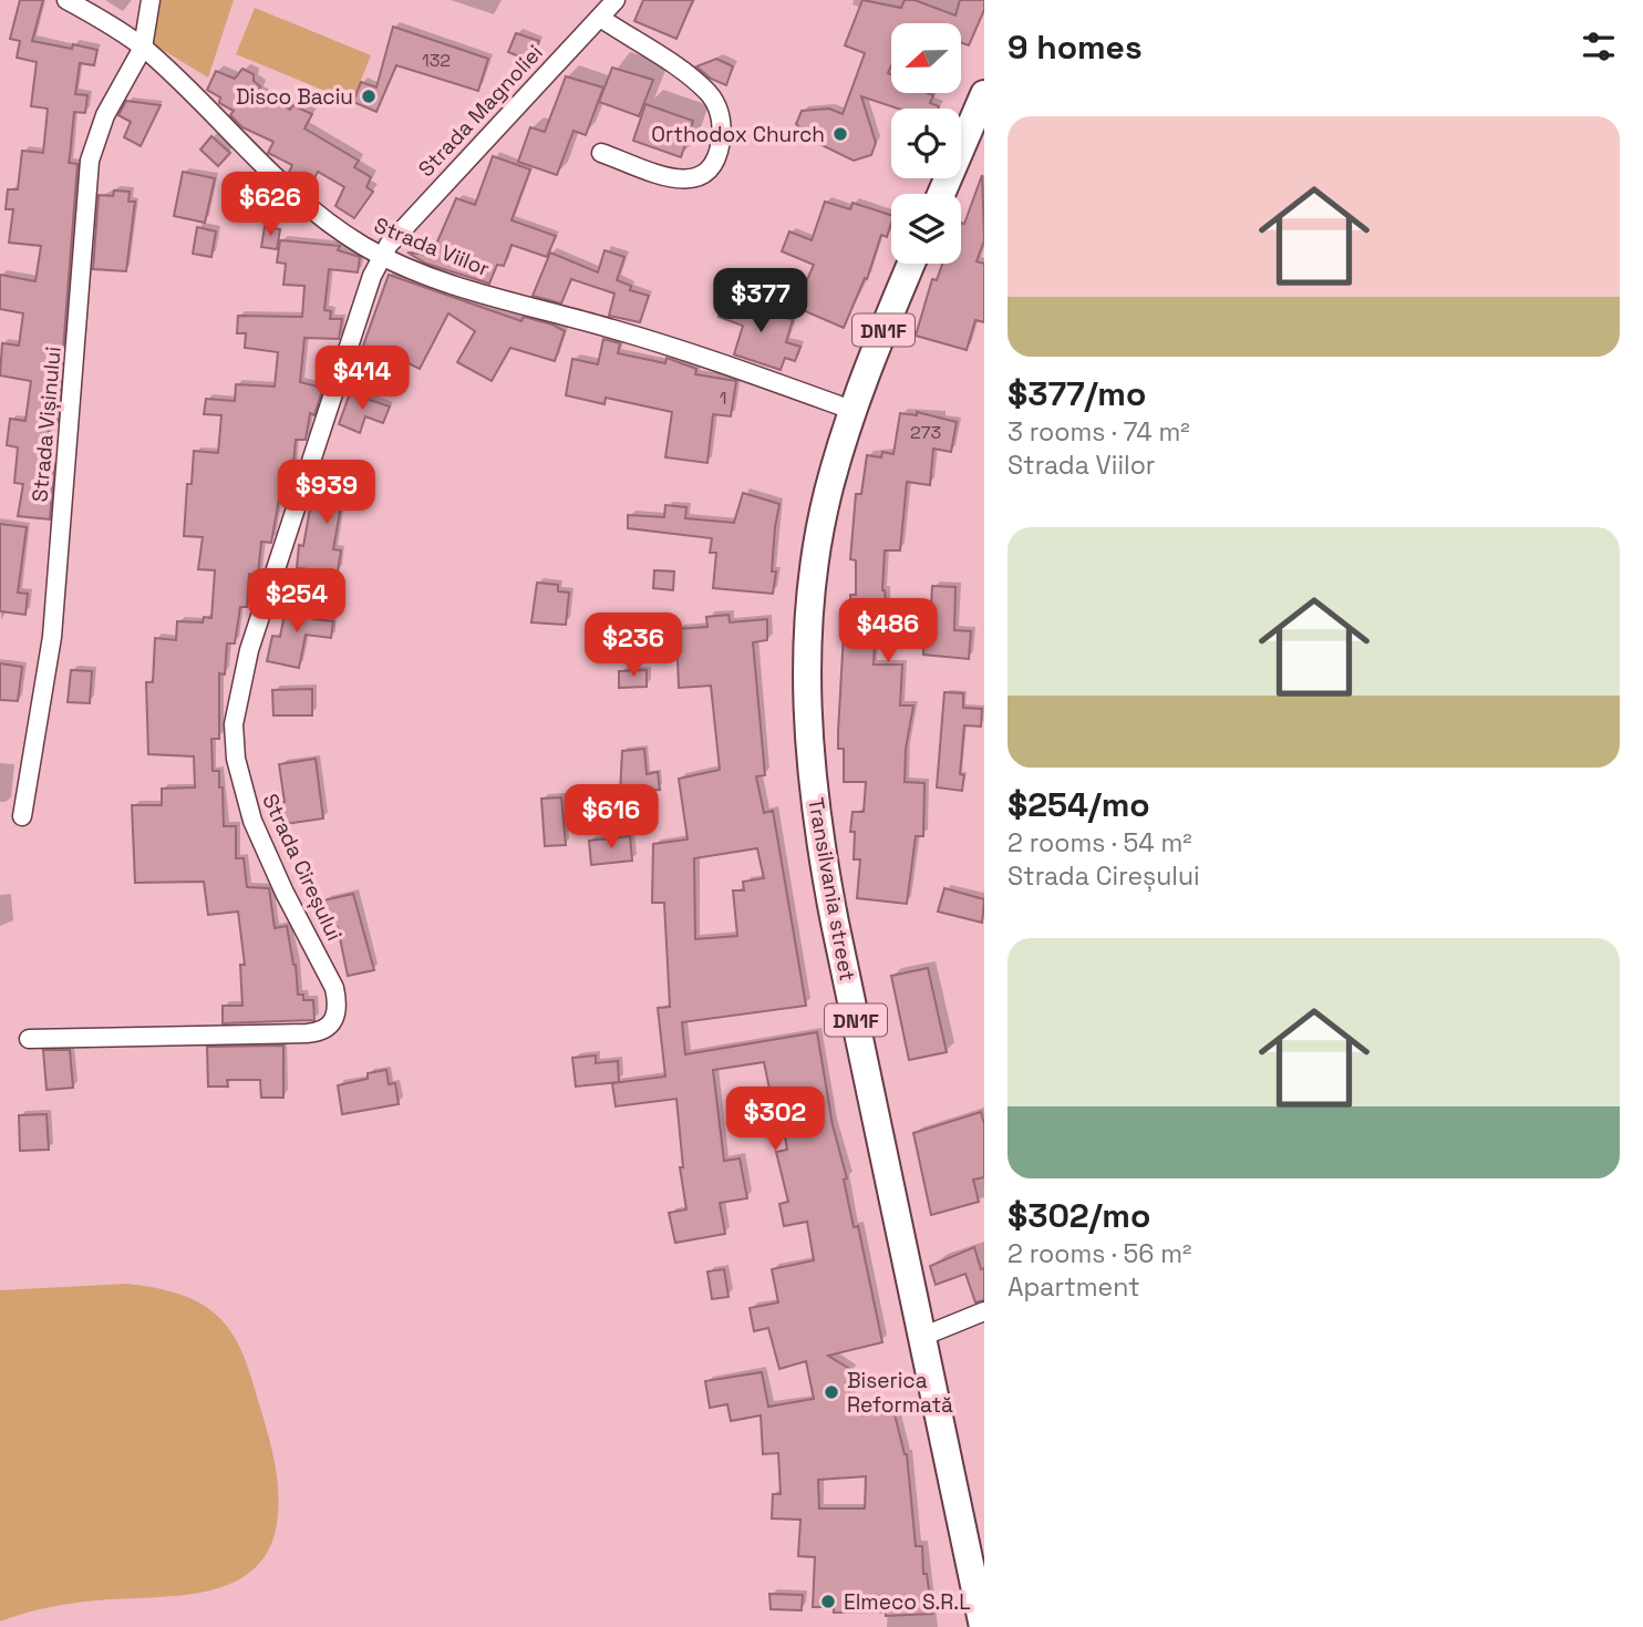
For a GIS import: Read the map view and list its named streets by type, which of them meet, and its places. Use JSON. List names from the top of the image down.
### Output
{
  "streets": {
    "main road": ["DN1F", "Transilvania street"],
    "street": [
      "Strada Magnoliei",
      "Strada Viilor",
      "Strada Vișinului",
      "Strada Cireșului"
    ]
  },
  "crossings": [
    ["Strada Magnoliei", "Strada Viilor"],
    ["Strada Magnoliei", "Strada Cireșului"],
    ["Strada Viilor", "Strada Vișinului"],
    ["Strada Viilor", "Strada Cireșului"],
    ["Strada Viilor", "Transilvania street"]
  ],
  "places": [
    "Disco Baciu",
    "Orthodox Church",
    "Biserica Reformată",
    "Elmeco S.R.L"
  ],
  "house_numbers": ["132", "1", "273"],
  "north": "left",
  "page": {
    "heading": "9 homes",
    "list": [
      {
        "name": "$377/mo",
        "note": "3 rooms · 74 m² · Strada Viilor"
      },
      {
        "name": "$254/mo",
        "note": "2 rooms · 54 m² · Strada Cireșului"
      },
      {
        "name": "$302/mo",
        "note": "2 rooms · 56 m² · Apartment"
      }
    ],
    "price": [
      "$626",
      "$377",
      "$414",
      "$939",
      "$254",
      "$486",
      "$236",
      "$616",
      "$302"
    ]
  }
}
